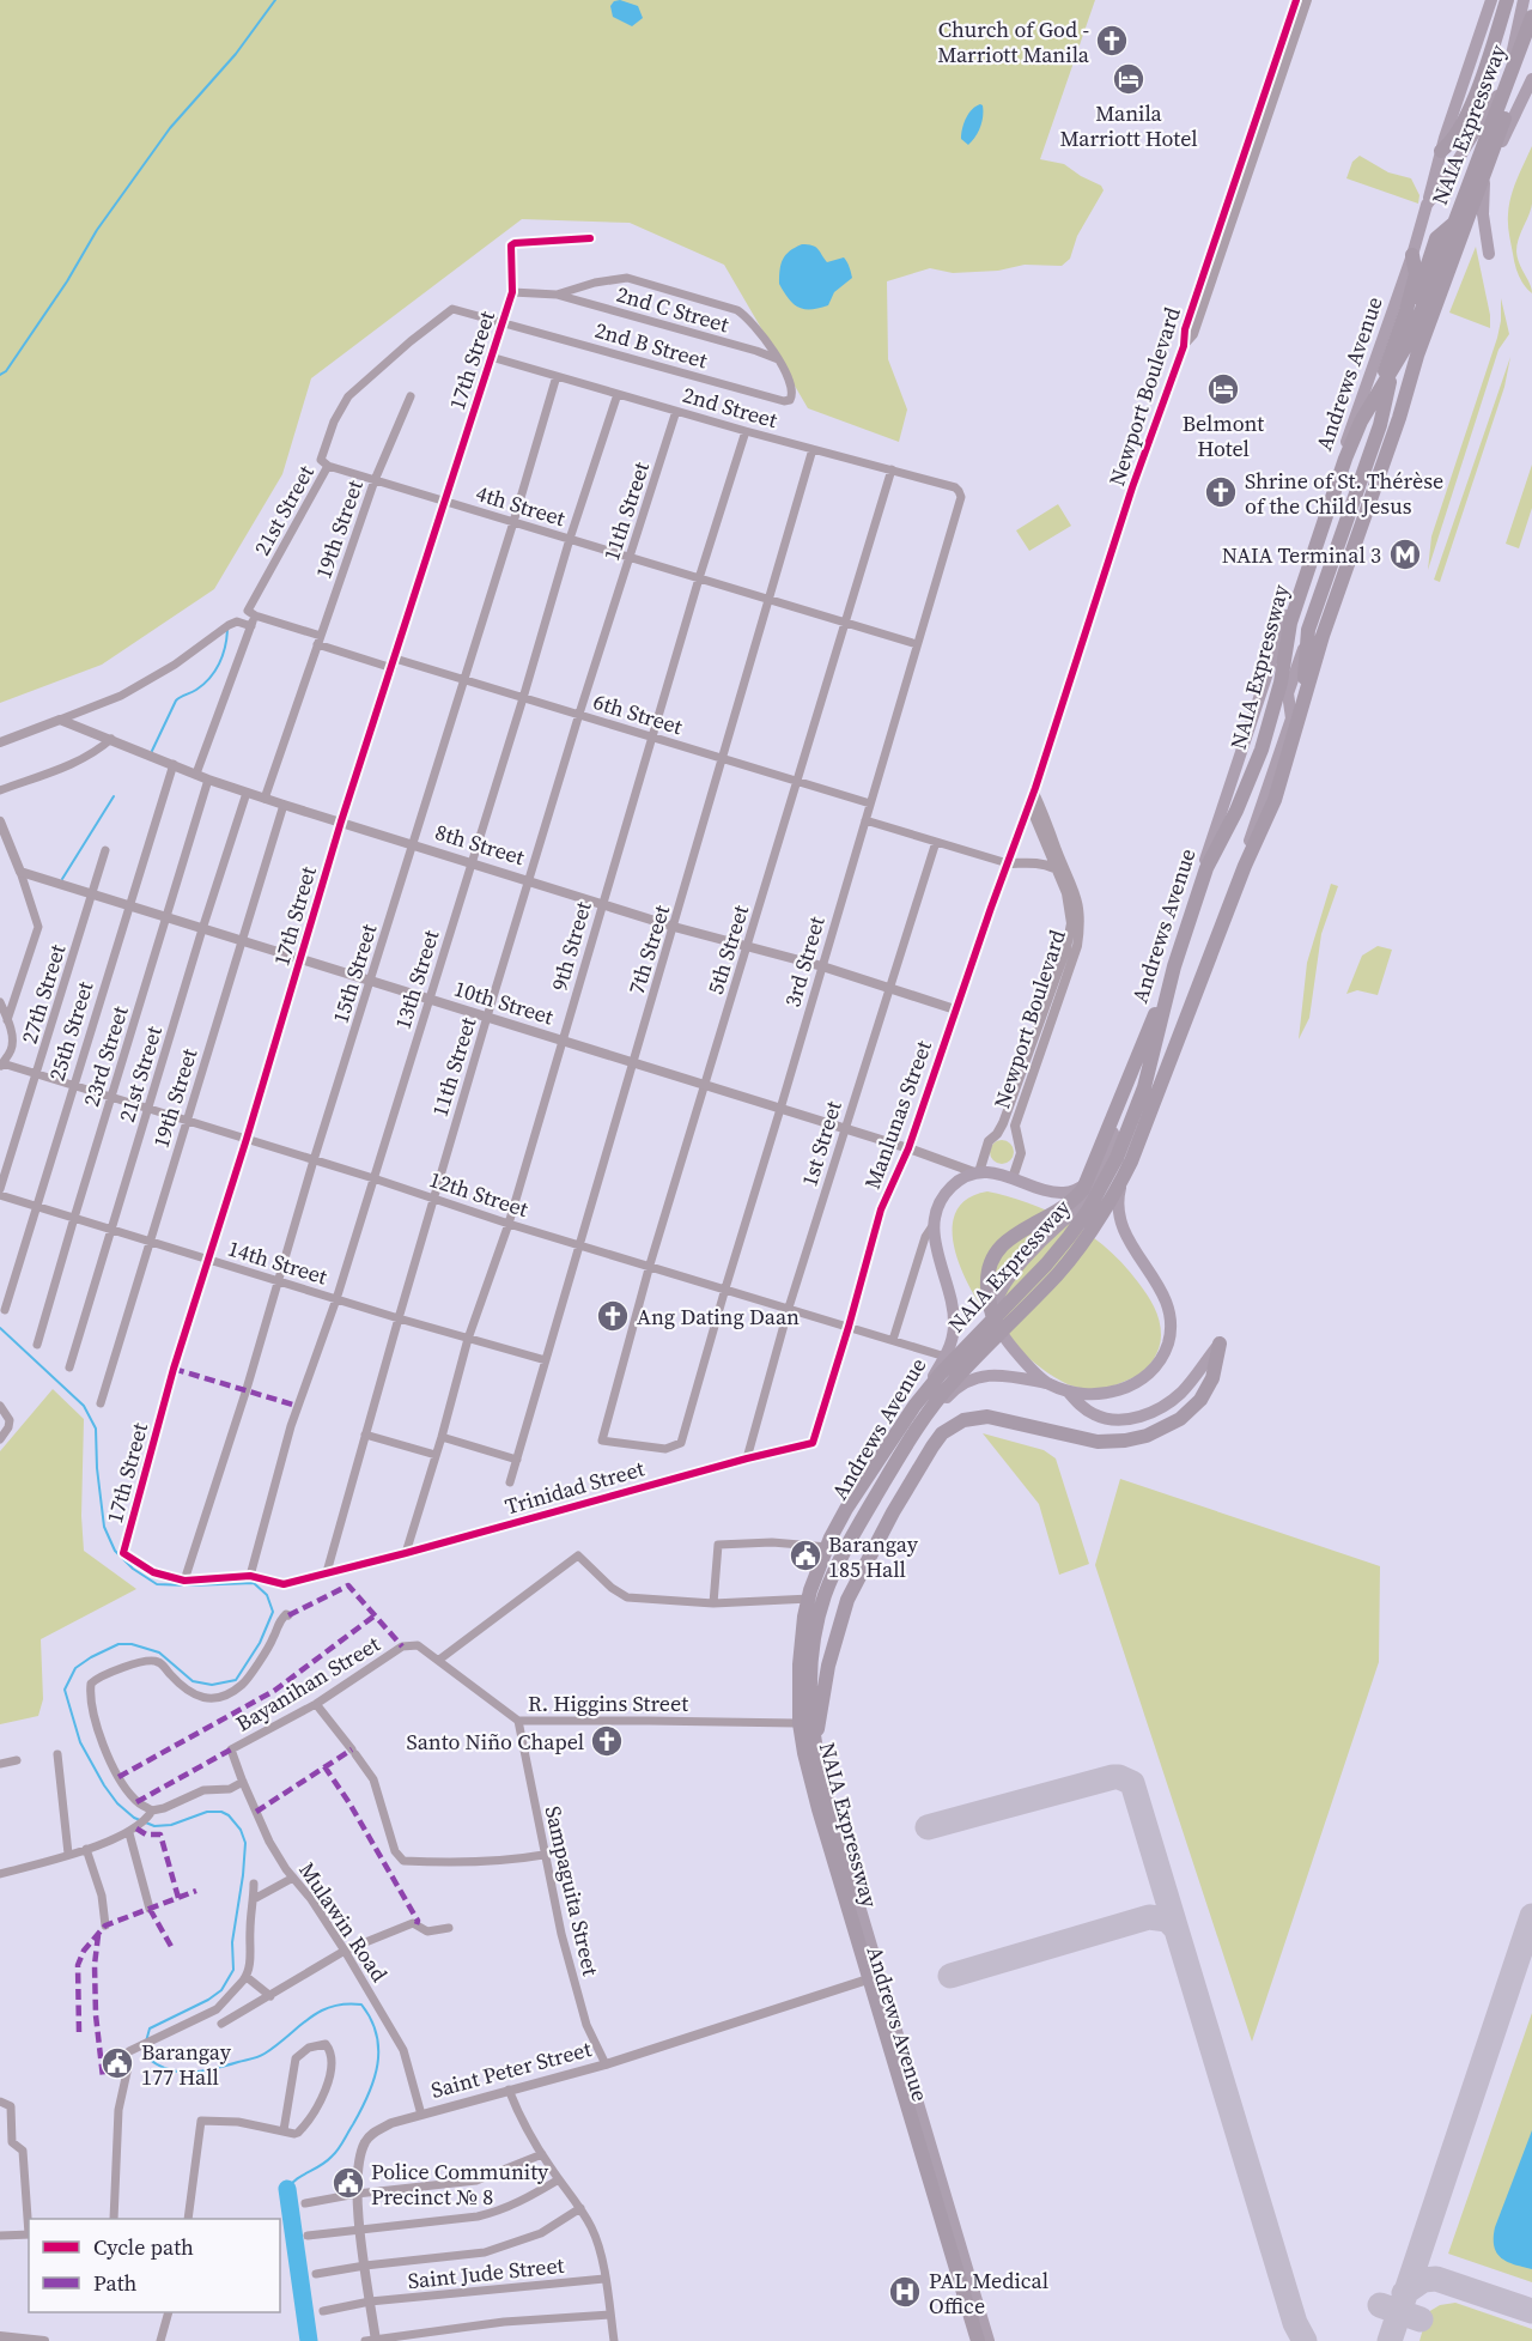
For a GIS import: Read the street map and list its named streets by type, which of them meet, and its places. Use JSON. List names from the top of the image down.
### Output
{
  "streets": {
    "highway": ["NAIA Expressway"],
    "main road": ["Andrews Avenue"],
    "street": [
      "2nd C Street",
      "2nd B Street",
      "17th Street",
      "Newport Boulevard",
      "2nd Street",
      "4th Street",
      "21st Street",
      "11th Street",
      "19th Street",
      "6th Street",
      "8th Street",
      "9th Street",
      "7th Street",
      "5th Street",
      "3rd Street",
      "15th Street",
      "13th Street",
      "27th Street",
      "10th Street",
      "25th Street",
      "23rd Street",
      "Manlunas Street",
      "1st Street",
      "12th Street",
      "14th Street",
      "Trinidad Street",
      "Bayanihan Street",
      "R. Higgins Street",
      "Sampaguita Street",
      "Mulawin Road",
      "Saint Peter Street",
      "Saint Jude Street"
    ]
  },
  "crossings": [
    ["NAIA Expressway", "Andrews Avenue"],
    ["2nd C Street", "2nd B Street"],
    ["2nd C Street", "17th Street"],
    ["2nd B Street", "17th Street"],
    ["17th Street", "2nd Street"],
    ["17th Street", "4th Street"],
    ["17th Street", "6th Street"],
    ["17th Street", "8th Street"],
    ["17th Street", "15th Street"],
    ["17th Street", "10th Street"],
    ["17th Street", "12th Street"],
    ["17th Street", "14th Street"],
    ["17th Street", "Trinidad Street"],
    ["Andrews Avenue", "Newport Boulevard"],
    ["Andrews Avenue", "12th Street"],
    ["Andrews Avenue", "R. Higgins Street"],
    ["Andrews Avenue", "Saint Peter Street"],
    ["Newport Boulevard", "10th Street"],
    ["Newport Boulevard", "Manlunas Street"],
    ["2nd Street", "11th Street"],
    ["2nd Street", "9th Street"],
    ["2nd Street", "7th Street"],
    ["2nd Street", "5th Street"],
    ["2nd Street", "3rd Street"],
    ["2nd Street", "15th Street"],
    ["2nd Street", "13th Street"],
    ["4th Street", "21st Street"],
    ["4th Street", "11th Street"],
    ["4th Street", "19th Street"],
    ["4th Street", "9th Street"],
    ["4th Street", "7th Street"],
    ["4th Street", "5th Street"],
    ["4th Street", "3rd Street"],
    ["4th Street", "15th Street"],
    ["4th Street", "13th Street"],
    ["21st Street", "8th Street"],
    ["21st Street", "10th Street"],
    ["21st Street", "12th Street"],
    ["21st Street", "14th Street"],
    ["11th Street", "6th Street"],
    ["11th Street", "8th Street"],
    ["11th Street", "10th Street"],
    ["11th Street", "12th Street"],
    ["11th Street", "14th Street"],
    ["11th Street", "Trinidad Street"],
    ["19th Street", "8th Street"],
    ["19th Street", "10th Street"],
    ["19th Street", "12th Street"],
    ["19th Street", "14th Street"],
    ["6th Street", "9th Street"],
    ["6th Street", "7th Street"],
    ["6th Street", "5th Street"],
    ["6th Street", "3rd Street"],
    ["6th Street", "15th Street"],
    ["6th Street", "13th Street"],
    ["8th Street", "9th Street"],
    ["8th Street", "7th Street"],
    ["8th Street", "5th Street"],
    ["8th Street", "3rd Street"],
    ["8th Street", "15th Street"],
    ["8th Street", "13th Street"],
    ["8th Street", "25th Street"],
    ["8th Street", "23rd Street"],
    ["8th Street", "Manlunas Street"],
    ["8th Street", "1st Street"],
    ["9th Street", "10th Street"],
    ["9th Street", "12th Street"],
    ["9th Street", "14th Street"],
    ["9th Street", "Trinidad Street"],
    ["7th Street", "10th Street"],
    ["7th Street", "12th Street"],
    ["7th Street", "14th Street"],
    ["5th Street", "3rd Street"],
    ["5th Street", "10th Street"],
    ["5th Street", "12th Street"],
    ["3rd Street", "10th Street"],
    ["3rd Street", "12th Street"],
    ["15th Street", "10th Street"],
    ["15th Street", "12th Street"],
    ["15th Street", "14th Street"],
    ["15th Street", "Trinidad Street"],
    ["13th Street", "10th Street"],
    ["13th Street", "12th Street"],
    ["13th Street", "14th Street"],
    ["13th Street", "Trinidad Street"],
    ["27th Street", "10th Street"],
    ["27th Street", "12th Street"],
    ["27th Street", "14th Street"],
    ["10th Street", "25th Street"],
    ["10th Street", "23rd Street"],
    ["10th Street", "Manlunas Street"],
    ["10th Street", "1st Street"],
    ["25th Street", "12th Street"],
    ["25th Street", "14th Street"],
    ["23rd Street", "12th Street"],
    ["23rd Street", "14th Street"],
    ["Manlunas Street", "12th Street"],
    ["Manlunas Street", "Trinidad Street"],
    ["1st Street", "12th Street"],
    ["1st Street", "Trinidad Street"],
    ["Bayanihan Street", "R. Higgins Street"],
    ["Bayanihan Street", "Mulawin Road"],
    ["R. Higgins Street", "Sampaguita Street"],
    ["Sampaguita Street", "Saint Peter Street"],
    ["Mulawin Road", "Saint Peter Street"],
    ["Saint Peter Street", "Saint Jude Street"]
  ],
  "places": {
    "church": [
      "Church of God - Marriott Manila",
      "Shrine of St. Thérèse of the Child Jesus",
      "Ang Dating Daan",
      "Santo Niño Chapel"
    ],
    "hotel": ["Manila Marriott Hotel", "Belmont Hotel"],
    "metro station": ["NAIA Terminal 3"],
    "public building": ["Barangay 185 Hall", "Barangay 177 Hall", "Police Community Precinct № 8"],
    "hospital": ["PAL Medical Office"]
  },
  "legend": ["Cycle path", "Path"]
}
